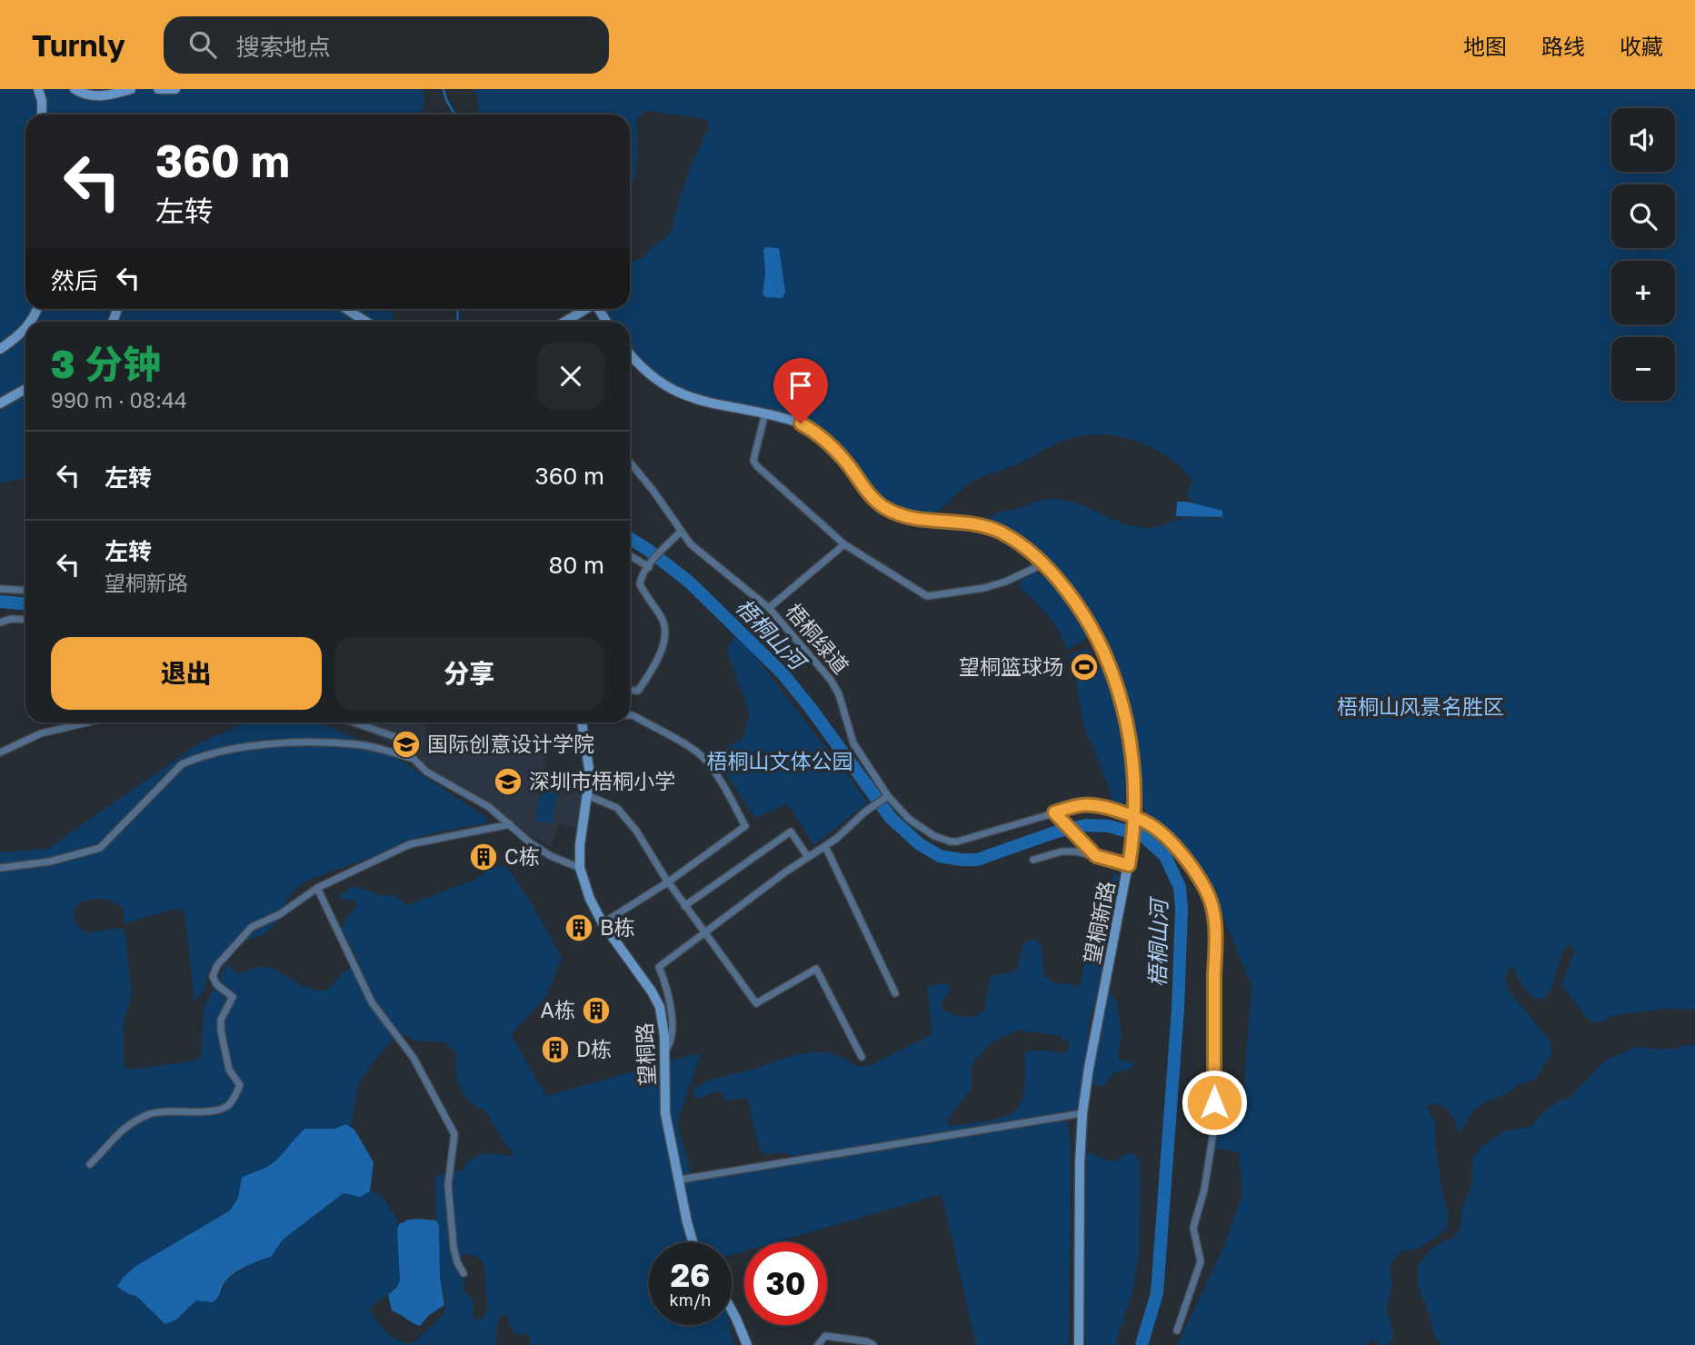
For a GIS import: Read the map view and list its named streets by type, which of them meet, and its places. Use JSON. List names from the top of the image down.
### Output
{
  "streets": {
    "street": ["梧桐绿道", "望桐新路", "望桐路"]
  },
  "water": ["梧桐山河"],
  "parks": ["梧桐山风景名胜区", "梧桐山文体公园"],
  "places": {
    "sports": ["望桐篮球场"],
    "school or university": ["国际创意设计学院", "深圳市梧桐小学"],
    "building": [
      "C栋",
      "B栋",
      "A栋",
      "D栋"
    ]
  },
  "page": {
    "header": "Turnly",
    "search": "搜索地点",
    "nav": ["地图", "路线", "收藏"],
    "map_buttons": ["+", "−"],
    "turn": ["360 m", "左转"],
    "then": "然后",
    "heading": ["3 分钟", "990 m · 08:44"],
    "list": [
      {
        "name": "左转",
        "value": "360 m"
      },
      {
        "name": "左转",
        "note": "望桐新路",
        "value": "80 m"
      }
    ],
    "buttons": ["退出", "分享"],
    "speed": "26 km/h",
    "limit": "30"
  }
}
